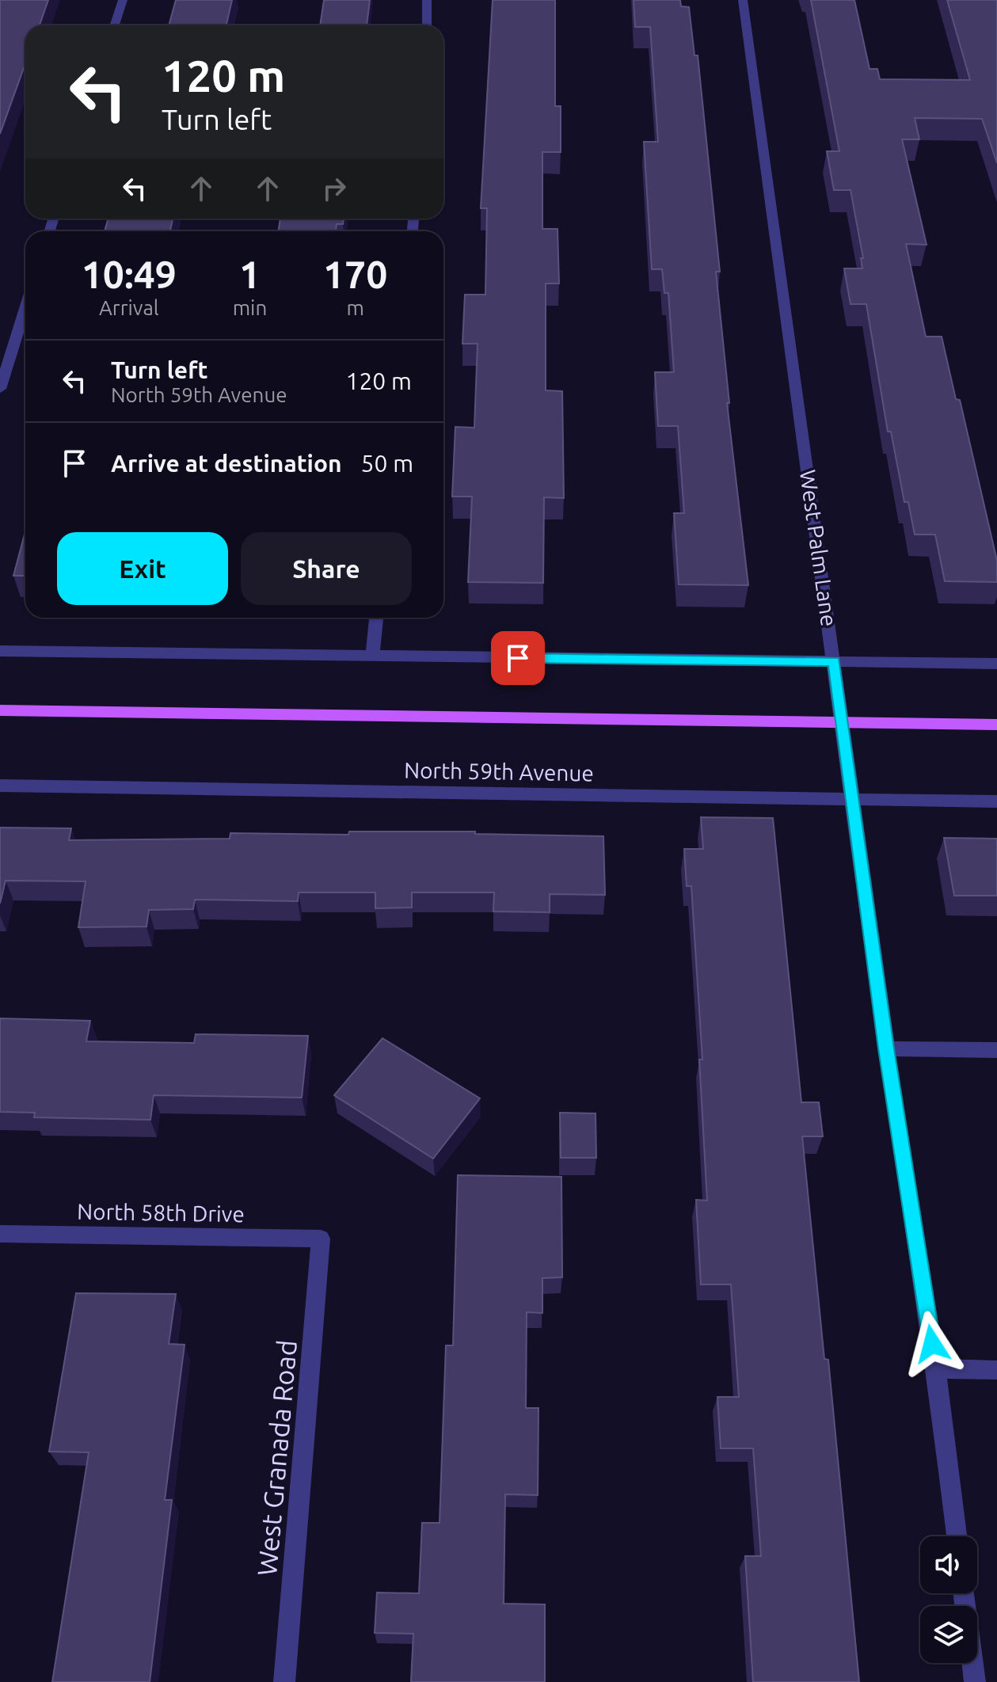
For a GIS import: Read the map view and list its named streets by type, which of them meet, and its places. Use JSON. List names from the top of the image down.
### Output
{
  "streets": {
    "street": [
      "West Palm Lane",
      "North 59th Avenue",
      "North 58th Drive",
      "West Granada Road"
    ]
  },
  "crossings": [
    ["West Palm Lane", "North 59th Avenue"],
    ["North 58th Drive", "West Granada Road"]
  ],
  "page": {
    "turn": ["120 m", "Turn left"],
    "eta": [
      "10:49",
      "Arrival",
      "1",
      "min",
      "170",
      "m"
    ],
    "list": [
      {
        "name": "Turn left",
        "note": "North 59th Avenue",
        "value": "120 m"
      },
      {
        "name": "Arrive at destination",
        "value": "50 m"
      }
    ],
    "buttons": ["Exit", "Share"]
  }
}
